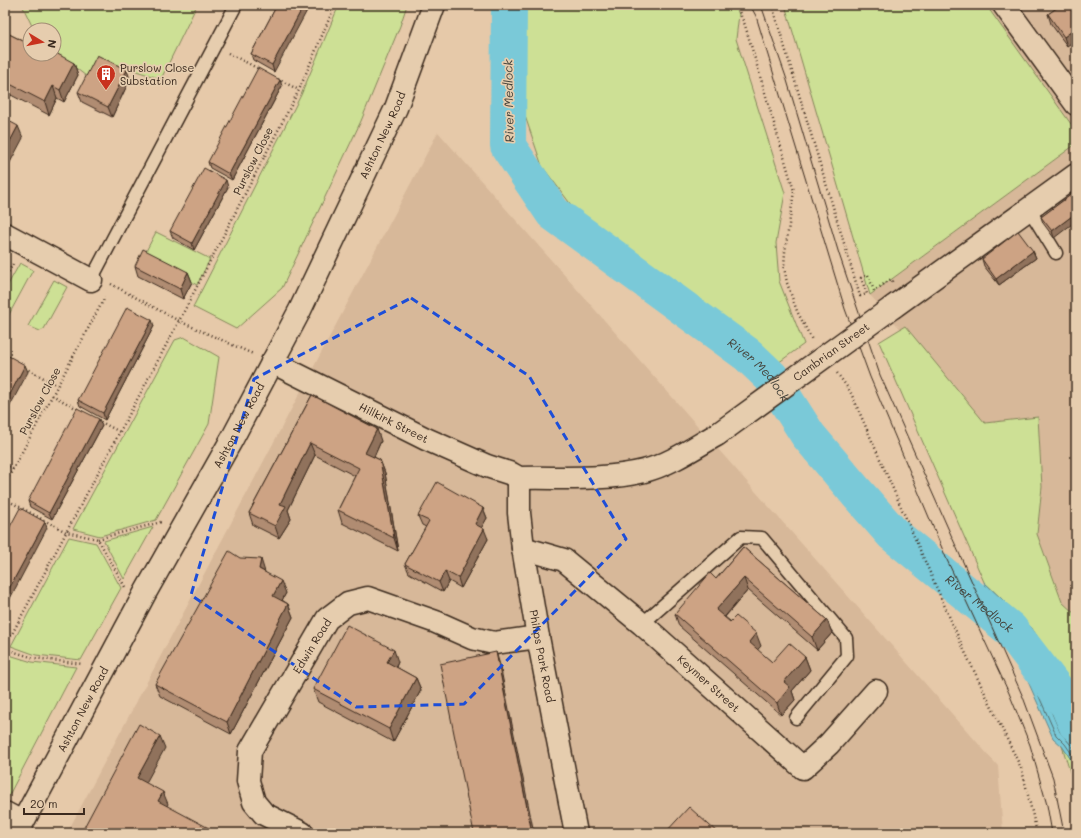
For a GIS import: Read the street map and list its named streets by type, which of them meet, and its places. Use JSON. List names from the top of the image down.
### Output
{
  "streets": {
    "street": [
      "Ashton New Road",
      "Cambrian Street",
      "Hillkirk Street",
      "Edwin Road",
      "Philips Park Road",
      "Keymer Street"
    ],
    "path": ["Purslow Close"]
  },
  "crossings": [
    ["Ashton New Road", "Hillkirk Street"],
    ["Cambrian Street", "Hillkirk Street"],
    ["Cambrian Street", "Philips Park Road"],
    ["Hillkirk Street", "Philips Park Road"],
    ["Edwin Road", "Philips Park Road"],
    ["Philips Park Road", "Keymer Street"]
  ],
  "water": ["River Medlock"],
  "places": {
    "building": ["Purslow Close Substation"]
  },
  "scale_bar": "20 m",
  "north": "right"
}
